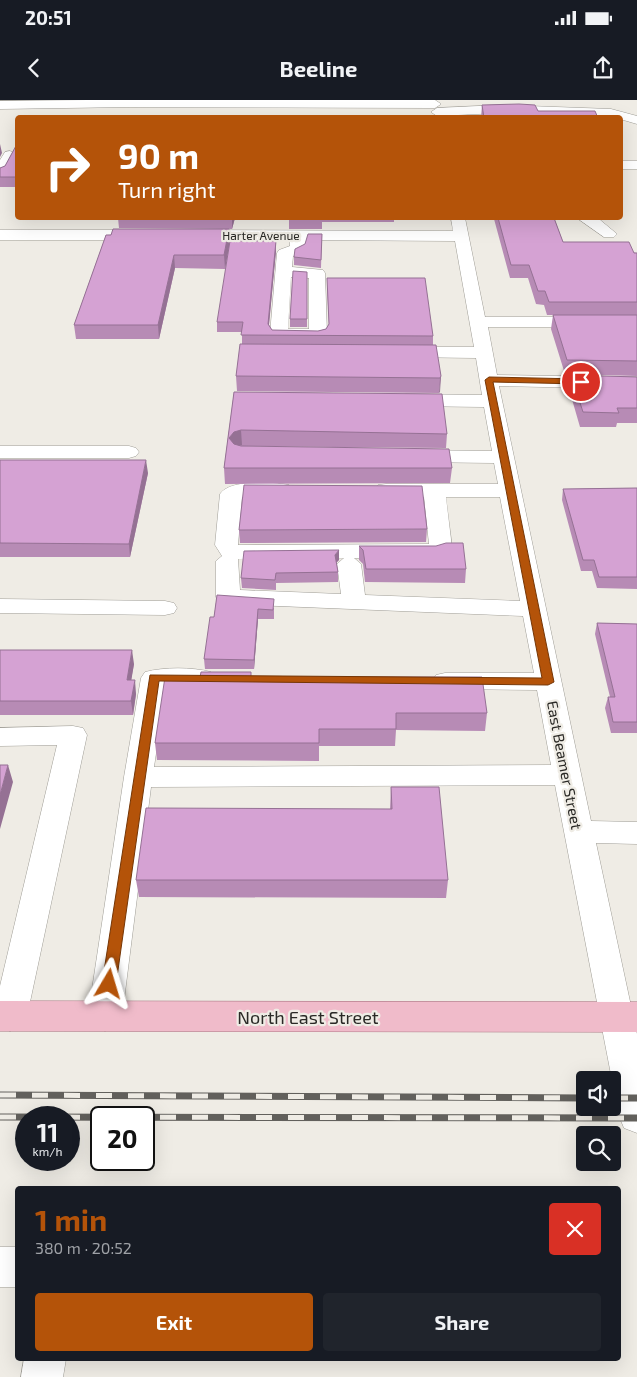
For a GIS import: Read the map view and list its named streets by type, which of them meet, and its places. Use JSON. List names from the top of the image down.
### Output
{
  "streets": {
    "main road": ["North East Street"],
    "street": ["Harter Avenue", "East Beamer Street"]
  },
  "crossings": [
    ["Harter Avenue", "East Beamer Street"],
    ["East Beamer Street", "North East Street"]
  ],
  "page": {
    "status": "20:51",
    "header": "Beeline",
    "turn": ["90 m", "Turn right"],
    "speed": "11 km/h",
    "limit": "20",
    "heading": ["1 min", "380 m · 20:52"],
    "buttons": ["Exit", "Share"]
  }
}
